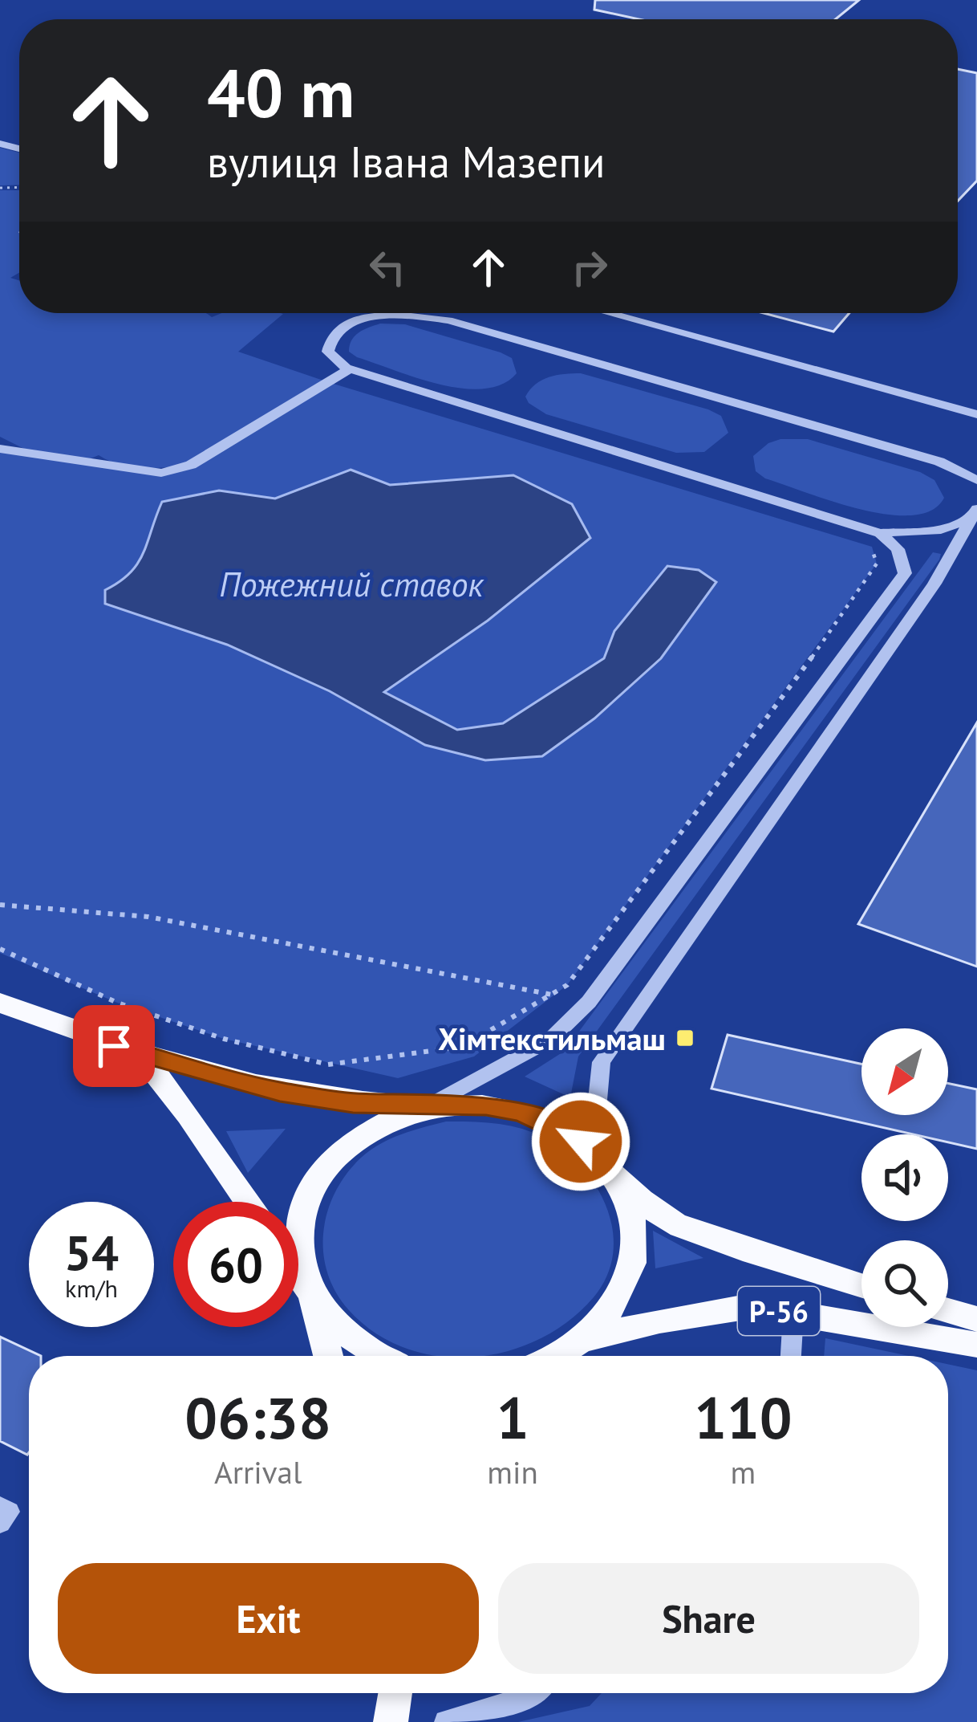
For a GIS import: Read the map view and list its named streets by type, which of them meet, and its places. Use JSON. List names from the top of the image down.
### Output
{
  "streets": {
    "main road": ["Р-56"]
  },
  "water": ["Пожежний ставок"],
  "places": {
    "transit": ["Хімтекстильмаш"]
  },
  "north": "bottom left",
  "page": {
    "turn": ["40 m", "вулиця Івана Мазепи"],
    "speed": "54 km/h",
    "limit": "60",
    "eta": [
      "06:38",
      "Arrival",
      "1",
      "min",
      "110",
      "m"
    ],
    "buttons": ["Exit", "Share"]
  }
}
